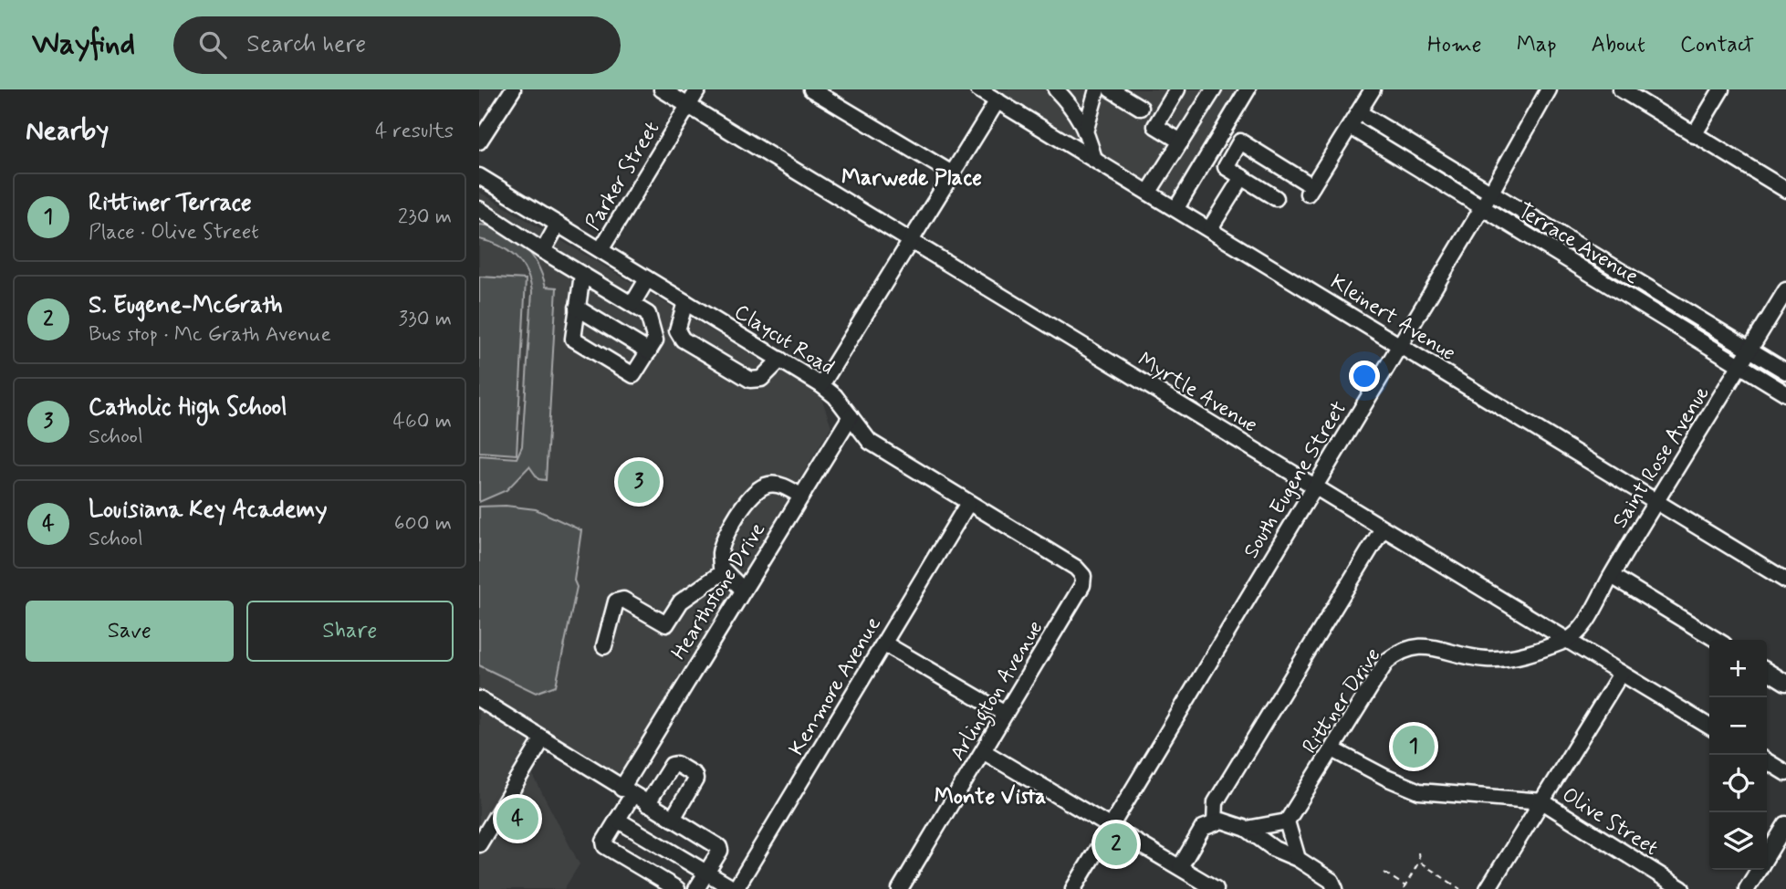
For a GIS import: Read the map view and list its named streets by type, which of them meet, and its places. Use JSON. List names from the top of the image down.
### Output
{
  "streets": {
    "street": [
      "Parker Street",
      "Terrace Avenue",
      "Kleinert Avenue",
      "Claycut Road",
      "Myrtle Avenue",
      "Saint Rose Avenue",
      "South Eugene Street",
      "Hearthstone Drive",
      "Kenmore Avenue",
      "Arlington Avenue",
      "Rittner Drive",
      "Olive Street"
    ]
  },
  "crossings": [
    ["Parker Street", "Claycut Road"],
    ["Parker Street", "Myrtle Avenue"],
    ["Terrace Avenue", "Saint Rose Avenue"],
    ["Terrace Avenue", "South Eugene Street"],
    ["Kleinert Avenue", "Saint Rose Avenue"],
    ["Kleinert Avenue", "South Eugene Street"],
    ["Claycut Road", "Hearthstone Drive"],
    ["Claycut Road", "Kenmore Avenue"],
    ["Claycut Road", "Arlington Avenue"],
    ["Myrtle Avenue", "Saint Rose Avenue"],
    ["Myrtle Avenue", "South Eugene Street"],
    ["Myrtle Avenue", "Rittner Drive"],
    ["Saint Rose Avenue", "Rittner Drive"],
    ["Rittner Drive", "Olive Street"]
  ],
  "districts": ["Marwede Place", "Monte Vista"],
  "page": {
    "header": "Wayfind",
    "search": "Search here",
    "nav": [
      "Home",
      "Map",
      "About",
      "Contact"
    ],
    "heading": ["Nearby", "4 results"],
    "list": [
      {
        "mark": "1",
        "name": "Rittiner Terrace",
        "note": "Place · Olive Street",
        "value": "230 m"
      },
      {
        "mark": "2",
        "name": "S. Eugene-McGrath",
        "note": "Bus stop · Mc Grath Avenue",
        "value": "330 m"
      },
      {
        "mark": "3",
        "name": "Catholic High School",
        "note": "School",
        "value": "460 m"
      },
      {
        "mark": "4",
        "name": "Louisiana Key Academy",
        "note": "School",
        "value": "600 m"
      }
    ],
    "pins": [
      "3",
      "1",
      "4",
      "2"
    ],
    "buttons": ["Save", "Share"],
    "map_buttons": ["+", "−"]
  }
}
